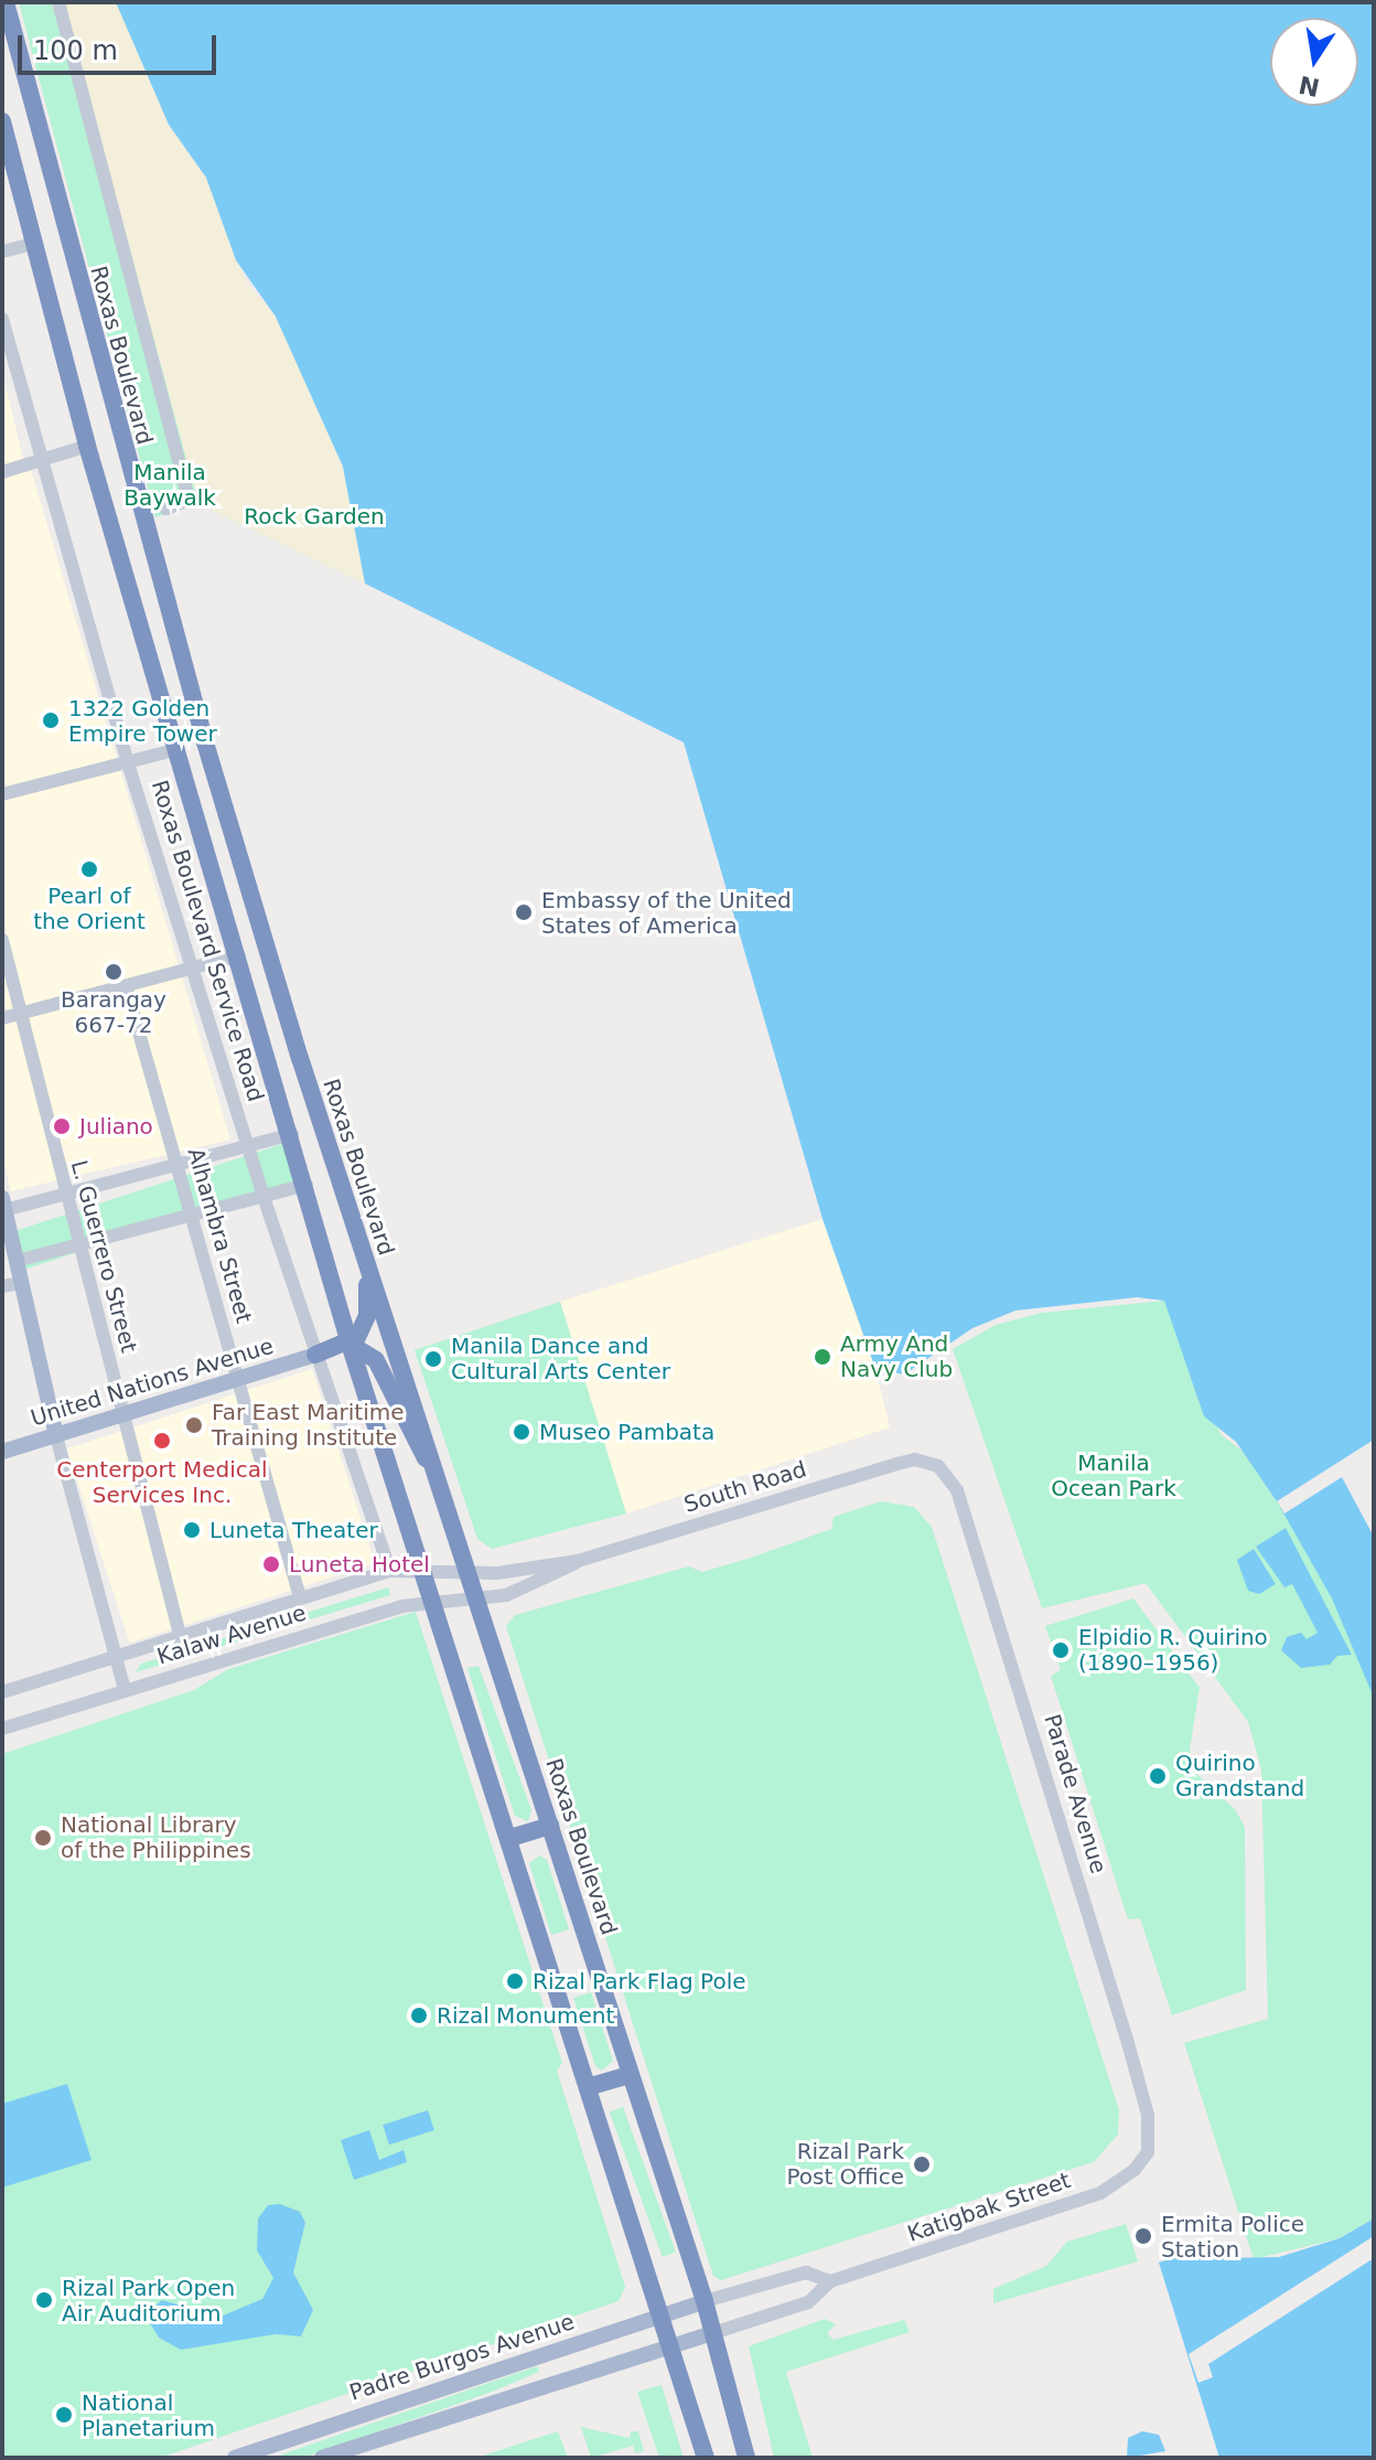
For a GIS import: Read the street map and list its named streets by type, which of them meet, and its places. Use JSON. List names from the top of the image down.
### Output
{
  "streets": {
    "highway": ["Roxas Boulevard"],
    "main road": ["United Nations Avenue", "Padre Burgos Avenue"],
    "street": [
      "Roxas Boulevard Service Road",
      "Alhambra Street",
      "L. Guerrero Street",
      "South Road",
      "Kalaw Avenue",
      "Parade Avenue",
      "Katigbak Street"
    ]
  },
  "crossings": [
    ["Roxas Boulevard", "South Road"],
    ["Roxas Boulevard", "Kalaw Avenue"],
    ["Roxas Boulevard", "Katigbak Street"],
    ["Roxas Boulevard", "Padre Burgos Avenue"],
    ["Roxas Boulevard Service Road", "United Nations Avenue"],
    ["Roxas Boulevard Service Road", "Kalaw Avenue"],
    ["Alhambra Street", "United Nations Avenue"],
    ["Alhambra Street", "Kalaw Avenue"],
    ["L. Guerrero Street", "United Nations Avenue"],
    ["L. Guerrero Street", "Kalaw Avenue"],
    ["South Road", "Kalaw Avenue"],
    ["South Road", "Parade Avenue"],
    ["Parade Avenue", "Katigbak Street"],
    ["Katigbak Street", "Padre Burgos Avenue"]
  ],
  "parks": ["Manila Baywalk", "Rock Garden", "Manila Ocean Park"],
  "places": [
    "1322 Golden Empire Tower",
    "Pearl of the Orient",
    "Embassy of the United States of America",
    "Barangay 667-72",
    "Juliano",
    "Army And Navy Club",
    "Manila Dance and Cultural Arts Center",
    "Far East Maritime Training Institute",
    "Museo Pambata",
    "Centerport Medical Services Inc.",
    "Luneta Theater",
    "Luneta Hotel",
    "Elpidio R. Quirino (1890–1956)",
    "Quirino Grandstand",
    "National Library of the Philippines",
    "Rizal Park Flag Pole",
    "Rizal Monument",
    "Rizal Park Post Office",
    "Ermita Police Station",
    "Rizal Park Open Air Auditorium",
    "National Planetarium"
  ],
  "scale_bar": "100 m",
  "north": "bottom"
}
